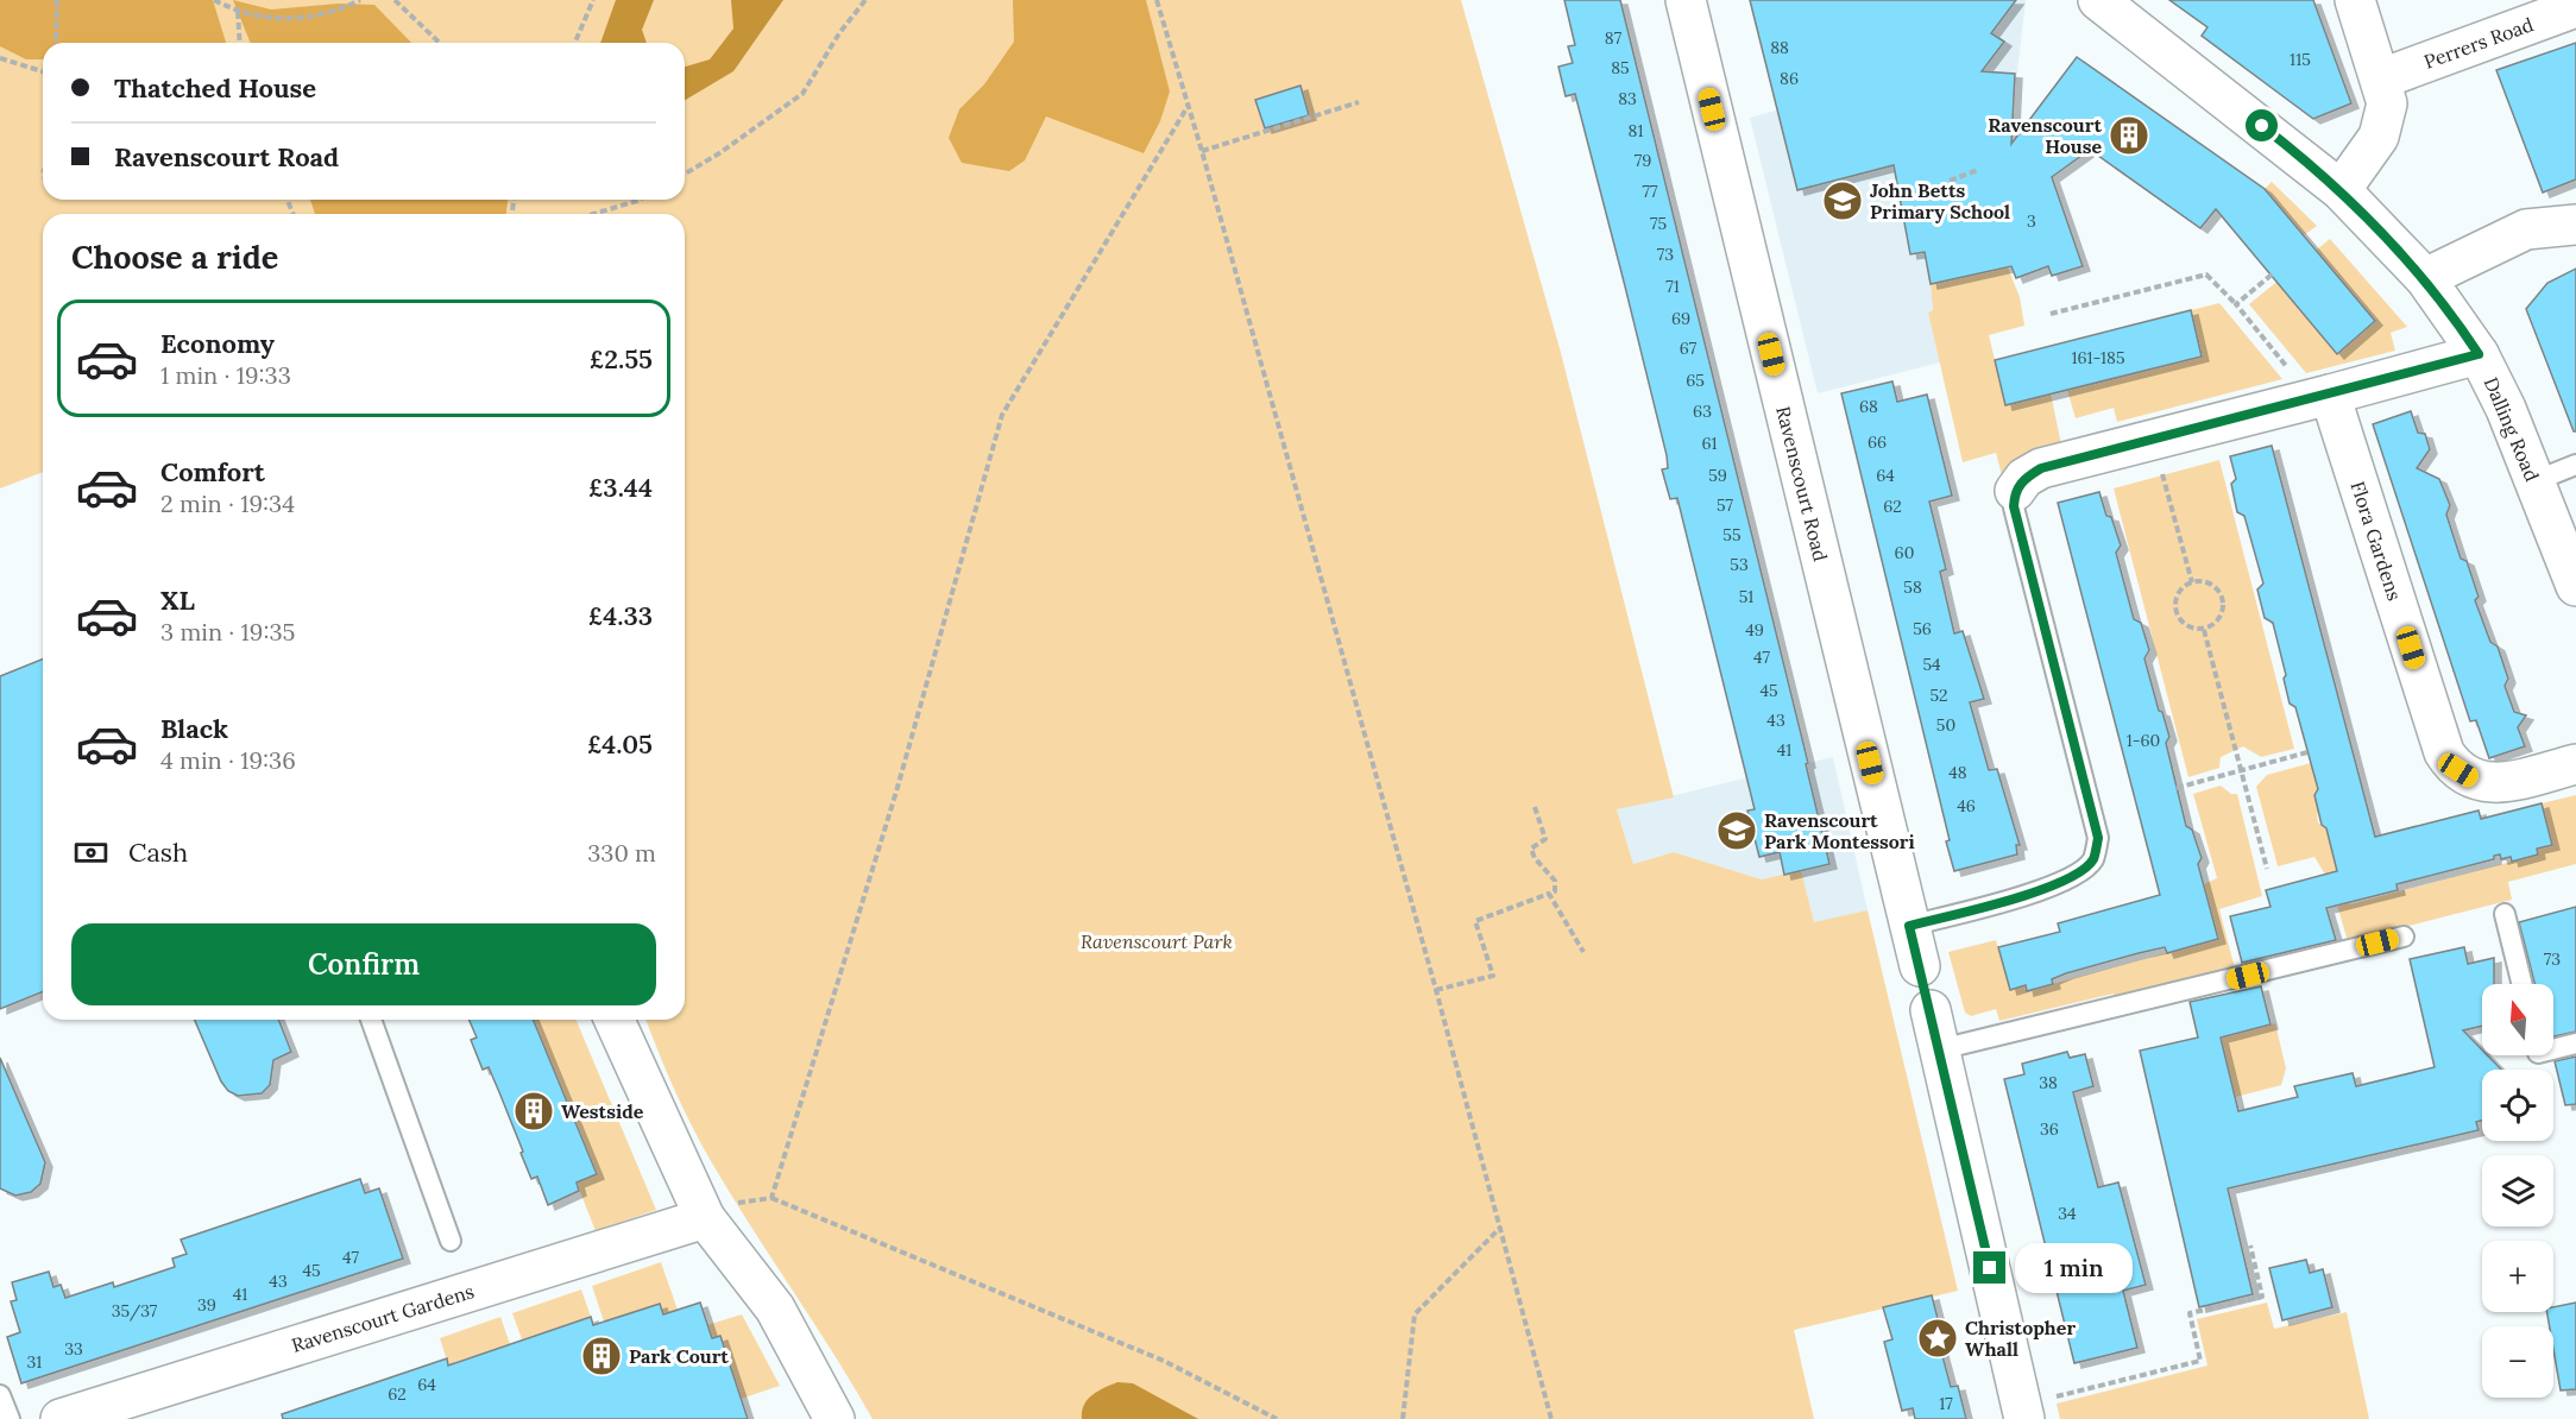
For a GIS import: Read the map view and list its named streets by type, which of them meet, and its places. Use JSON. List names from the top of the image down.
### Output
{
  "streets": {
    "street": [
      "Perrers Road",
      "Dalling Road",
      "Ravenscourt Road",
      "Flora Gardens",
      "Ravenscourt Gardens"
    ]
  },
  "parks": ["Ravenscourt Park"],
  "places": {
    "building": ["Ravenscourt House", "Westside", "Park Court"],
    "school or university": ["John Betts Primary School", "Ravenscourt Park Montessori"],
    "place": ["Christopher Whall"]
  },
  "house_numbers": [
    "87",
    "88",
    "115",
    "85",
    "86",
    "83",
    "81",
    "79",
    "77",
    "3",
    "75",
    "73",
    "71",
    "69",
    "67",
    "161-185",
    "65",
    "68",
    "63",
    "66",
    "61",
    "59",
    "64",
    "57",
    "62",
    "55",
    "60",
    "53",
    "58",
    "51",
    "56",
    "49",
    "47",
    "54",
    "45",
    "52",
    "43",
    "50",
    "1-60",
    "41",
    "48",
    "46",
    "73",
    "38",
    "36",
    "34",
    "47",
    "45",
    "43",
    "41",
    "39",
    "35/37",
    "33",
    "31",
    "64",
    "62",
    "17"
  ],
  "north": "top",
  "page": {
    "banner": ["Thatched House", "Ravenscourt Road"],
    "heading": "Choose a ride",
    "list": [
      {
        "name": "Economy",
        "note": "1 min · 19:33",
        "value": "£2.55"
      },
      {
        "name": "Comfort",
        "note": "2 min · 19:34",
        "value": "£3.44"
      },
      {
        "name": "XL",
        "note": "3 min · 19:35",
        "value": "£4.33"
      },
      {
        "name": "Black",
        "note": "4 min · 19:36",
        "value": "£4.05"
      }
    ],
    "pay": ["Cash", "330 m"],
    "buttons": "Confirm",
    "map_buttons": ["+", "−"],
    "bubble": "1 min"
  }
}
